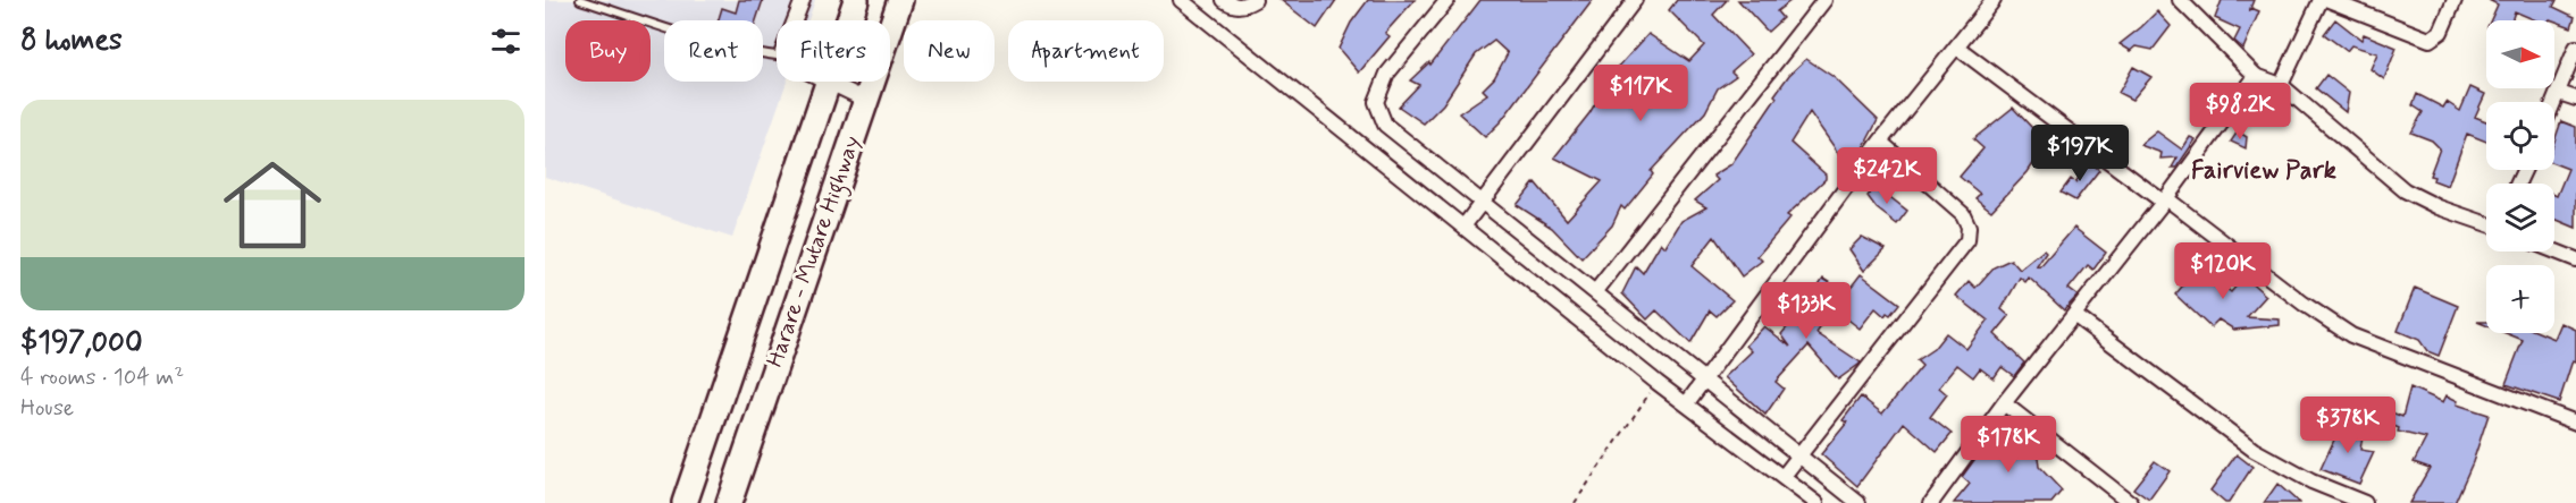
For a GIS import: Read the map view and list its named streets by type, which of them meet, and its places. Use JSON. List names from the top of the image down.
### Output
{
  "streets": {
    "highway": ["Harare - Mutare Highway"]
  },
  "districts": ["Fairview Park"],
  "north": "right",
  "page": {
    "heading": "8 homes",
    "map_buttons": "+",
    "chip": [
      "Buy",
      "Rent",
      "Filters",
      "New",
      "Apartment"
    ],
    "price": [
      "$117K",
      "$98.2K",
      "$197K",
      "$242K",
      "$120K",
      "$133K",
      "$378K",
      "$178K"
    ],
    "list": [
      {
        "name": "$197,000",
        "note": "4 rooms · 104 m² · House"
      }
    ]
  }
}
